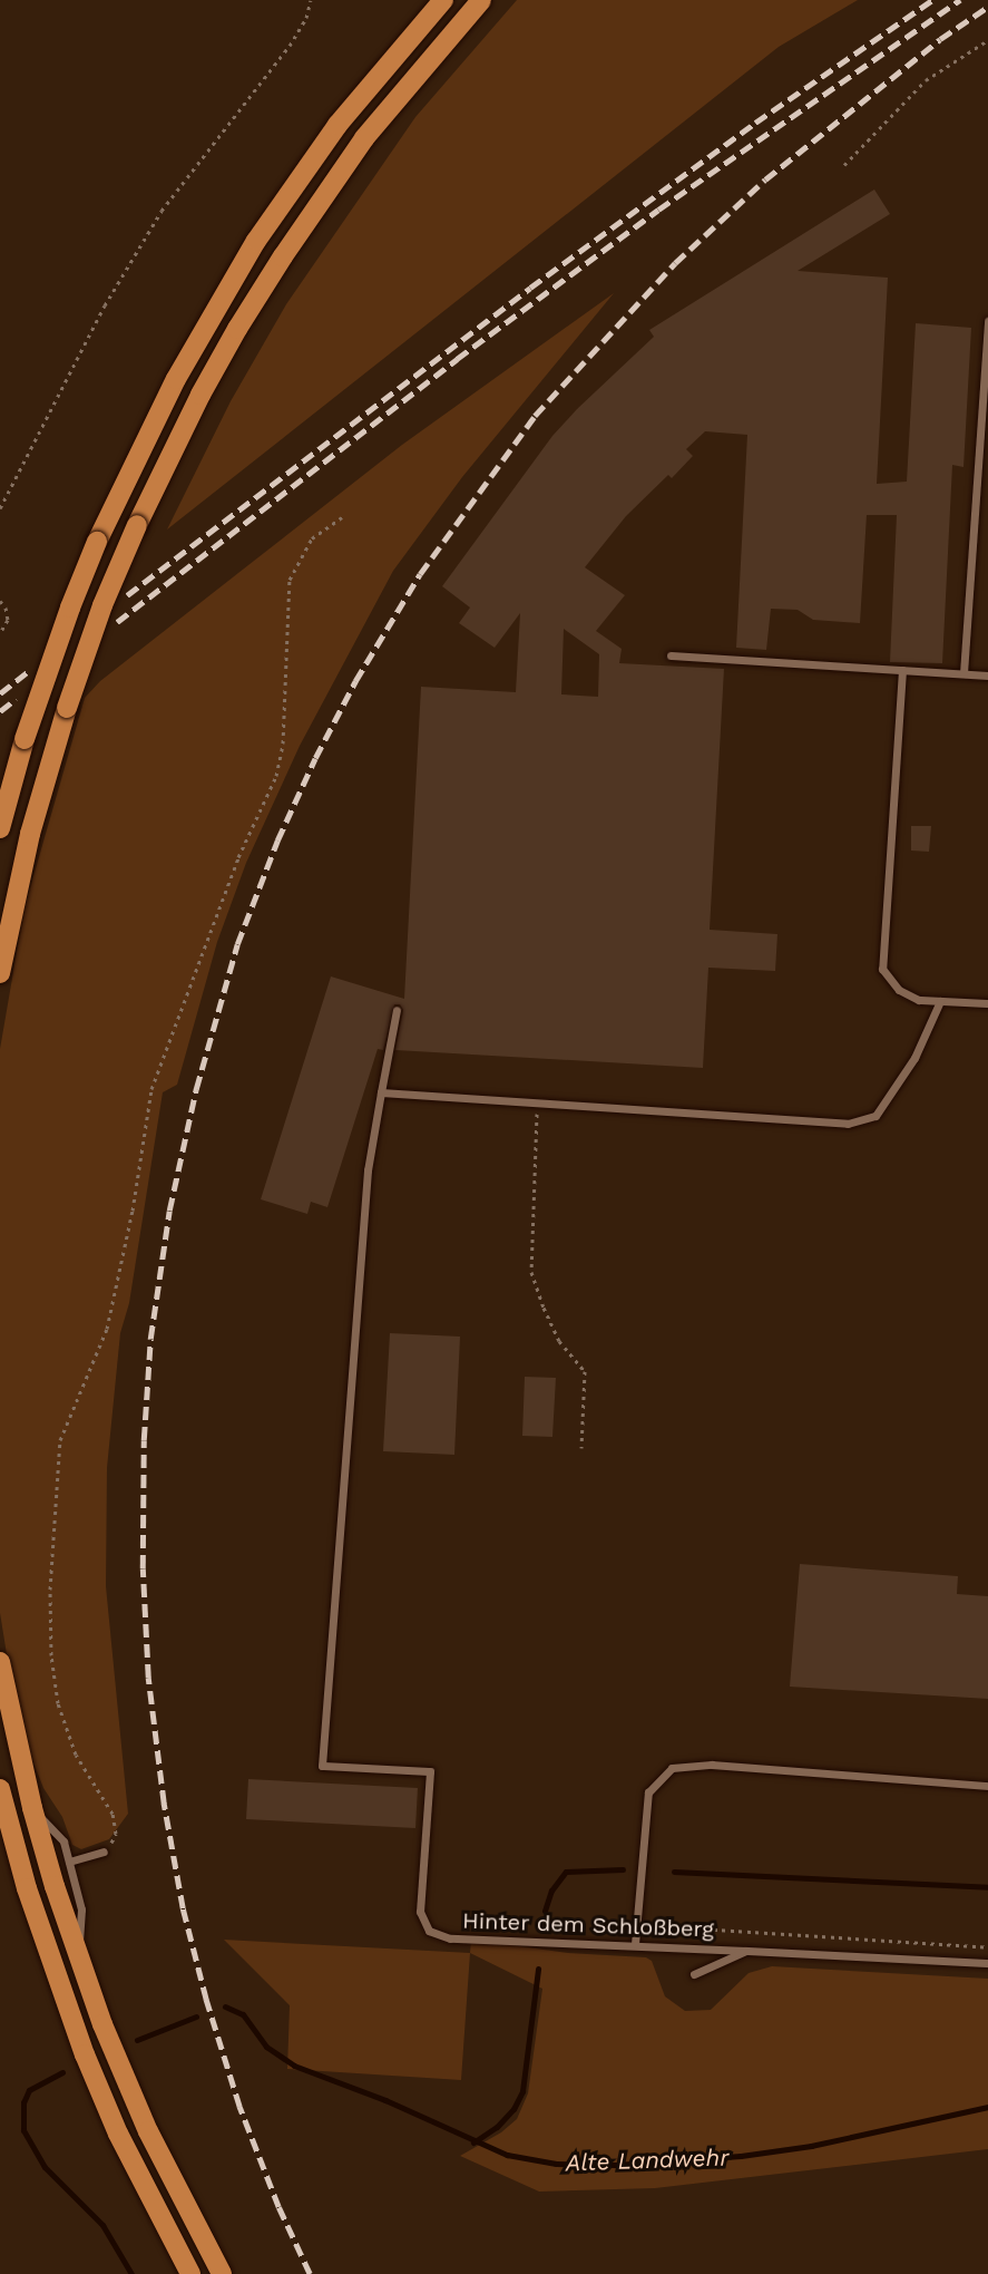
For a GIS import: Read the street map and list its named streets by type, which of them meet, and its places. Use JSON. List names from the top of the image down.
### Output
{
  "streets": {
    "lane": ["Hinter dem Schloßberg"]
  },
  "water": ["Alte Landwehr"]
}
